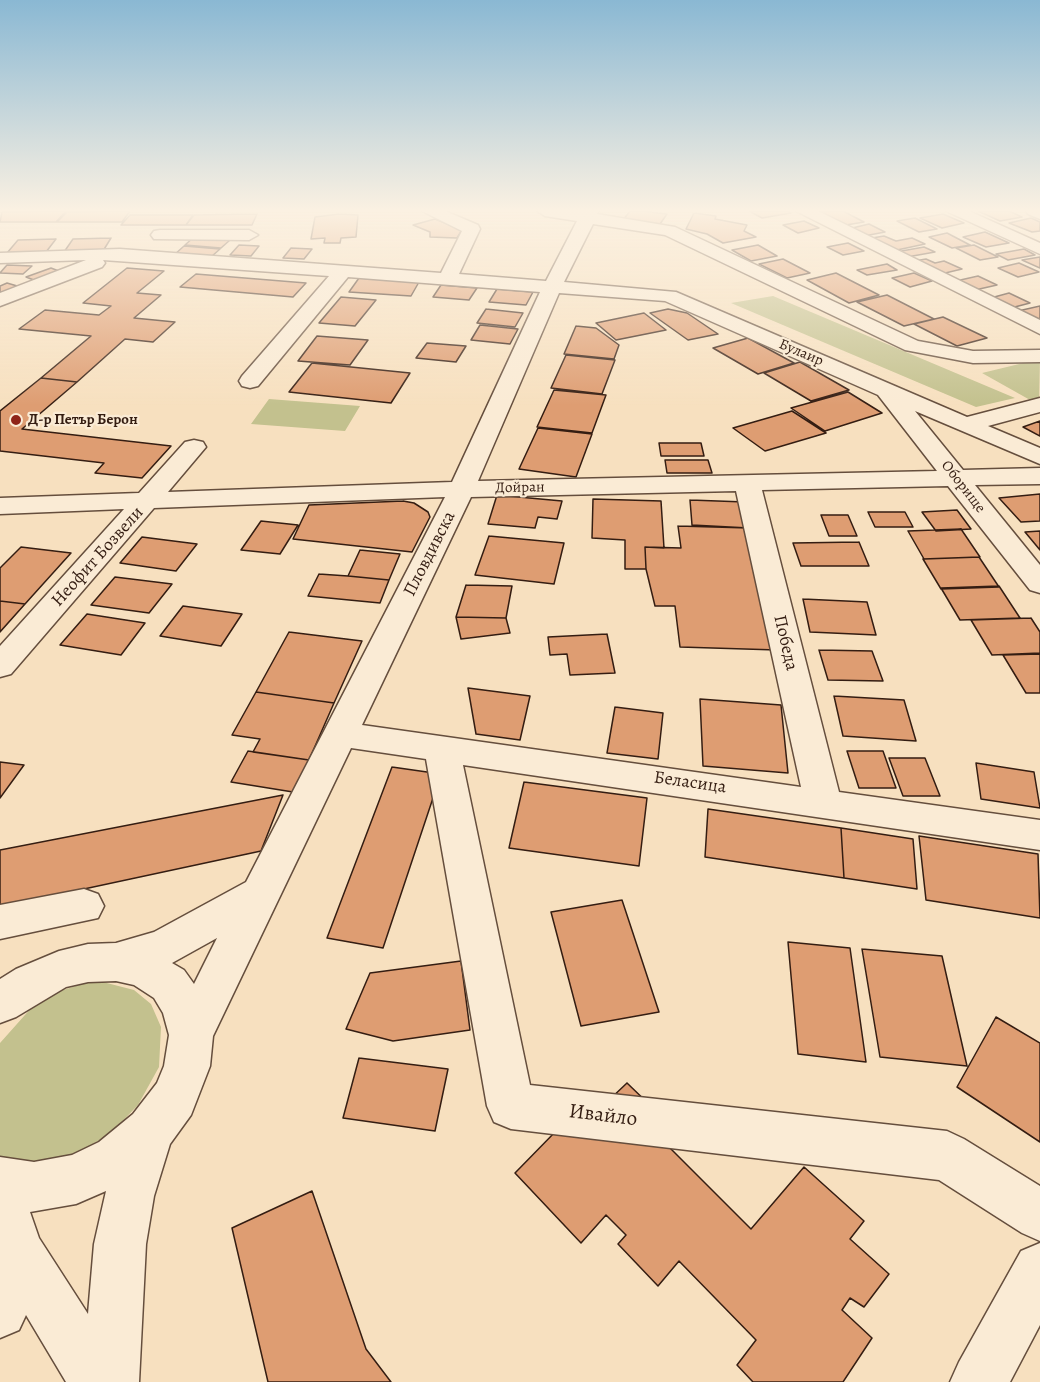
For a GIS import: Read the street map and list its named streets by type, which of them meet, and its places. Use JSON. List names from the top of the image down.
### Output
{
  "streets": {
    "street": [
      "Булаир",
      "Оборище",
      "Дойран",
      "Пловдивска",
      "Неофит Бозвели",
      "Победа",
      "Беласица",
      "Ивайло"
    ]
  },
  "crossings": [
    ["Булаир", "Оборище"],
    ["Булаир", "Пловдивска"],
    ["Оборище", "Дойран"],
    ["Дойран", "Пловдивска"],
    ["Дойран", "Неофит Бозвели"],
    ["Дойран", "Победа"],
    ["Пловдивска", "Беласица"],
    ["Победа", "Беласица"],
    ["Беласица", "Ивайло"]
  ],
  "places": ["Д-р Петър Берон"]
}
